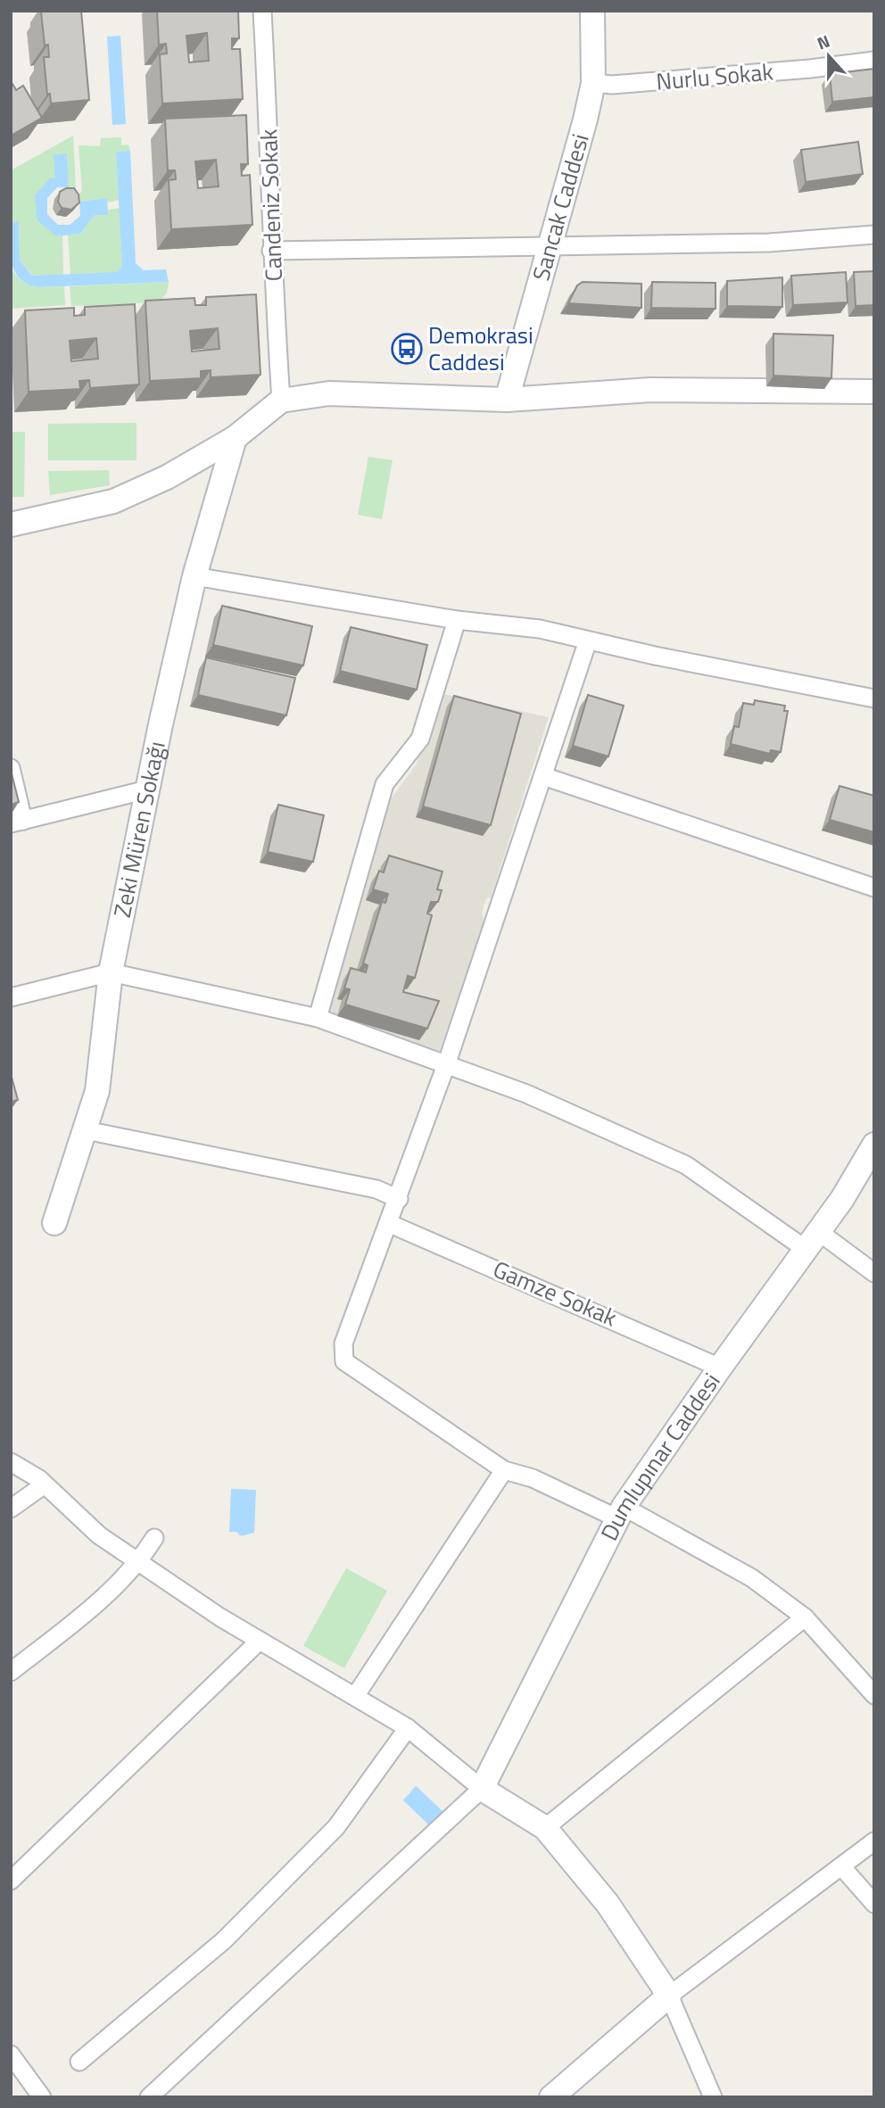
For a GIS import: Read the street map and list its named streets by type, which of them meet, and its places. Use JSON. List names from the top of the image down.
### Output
{
  "streets": {
    "street": [
      "Nurlu Sokak",
      "Candeniz Sokak",
      "Sancak Caddesi",
      "Zeki Müren Sokağı",
      "Gamze Sokak",
      "Dumlupınar Caddesi"
    ]
  },
  "crossings": [
    ["Nurlu Sokak", "Sancak Caddesi"],
    ["Gamze Sokak", "Dumlupınar Caddesi"]
  ],
  "places": {
    "bus stop": ["Demokrasi Caddesi"]
  },
  "north": "top"
}
